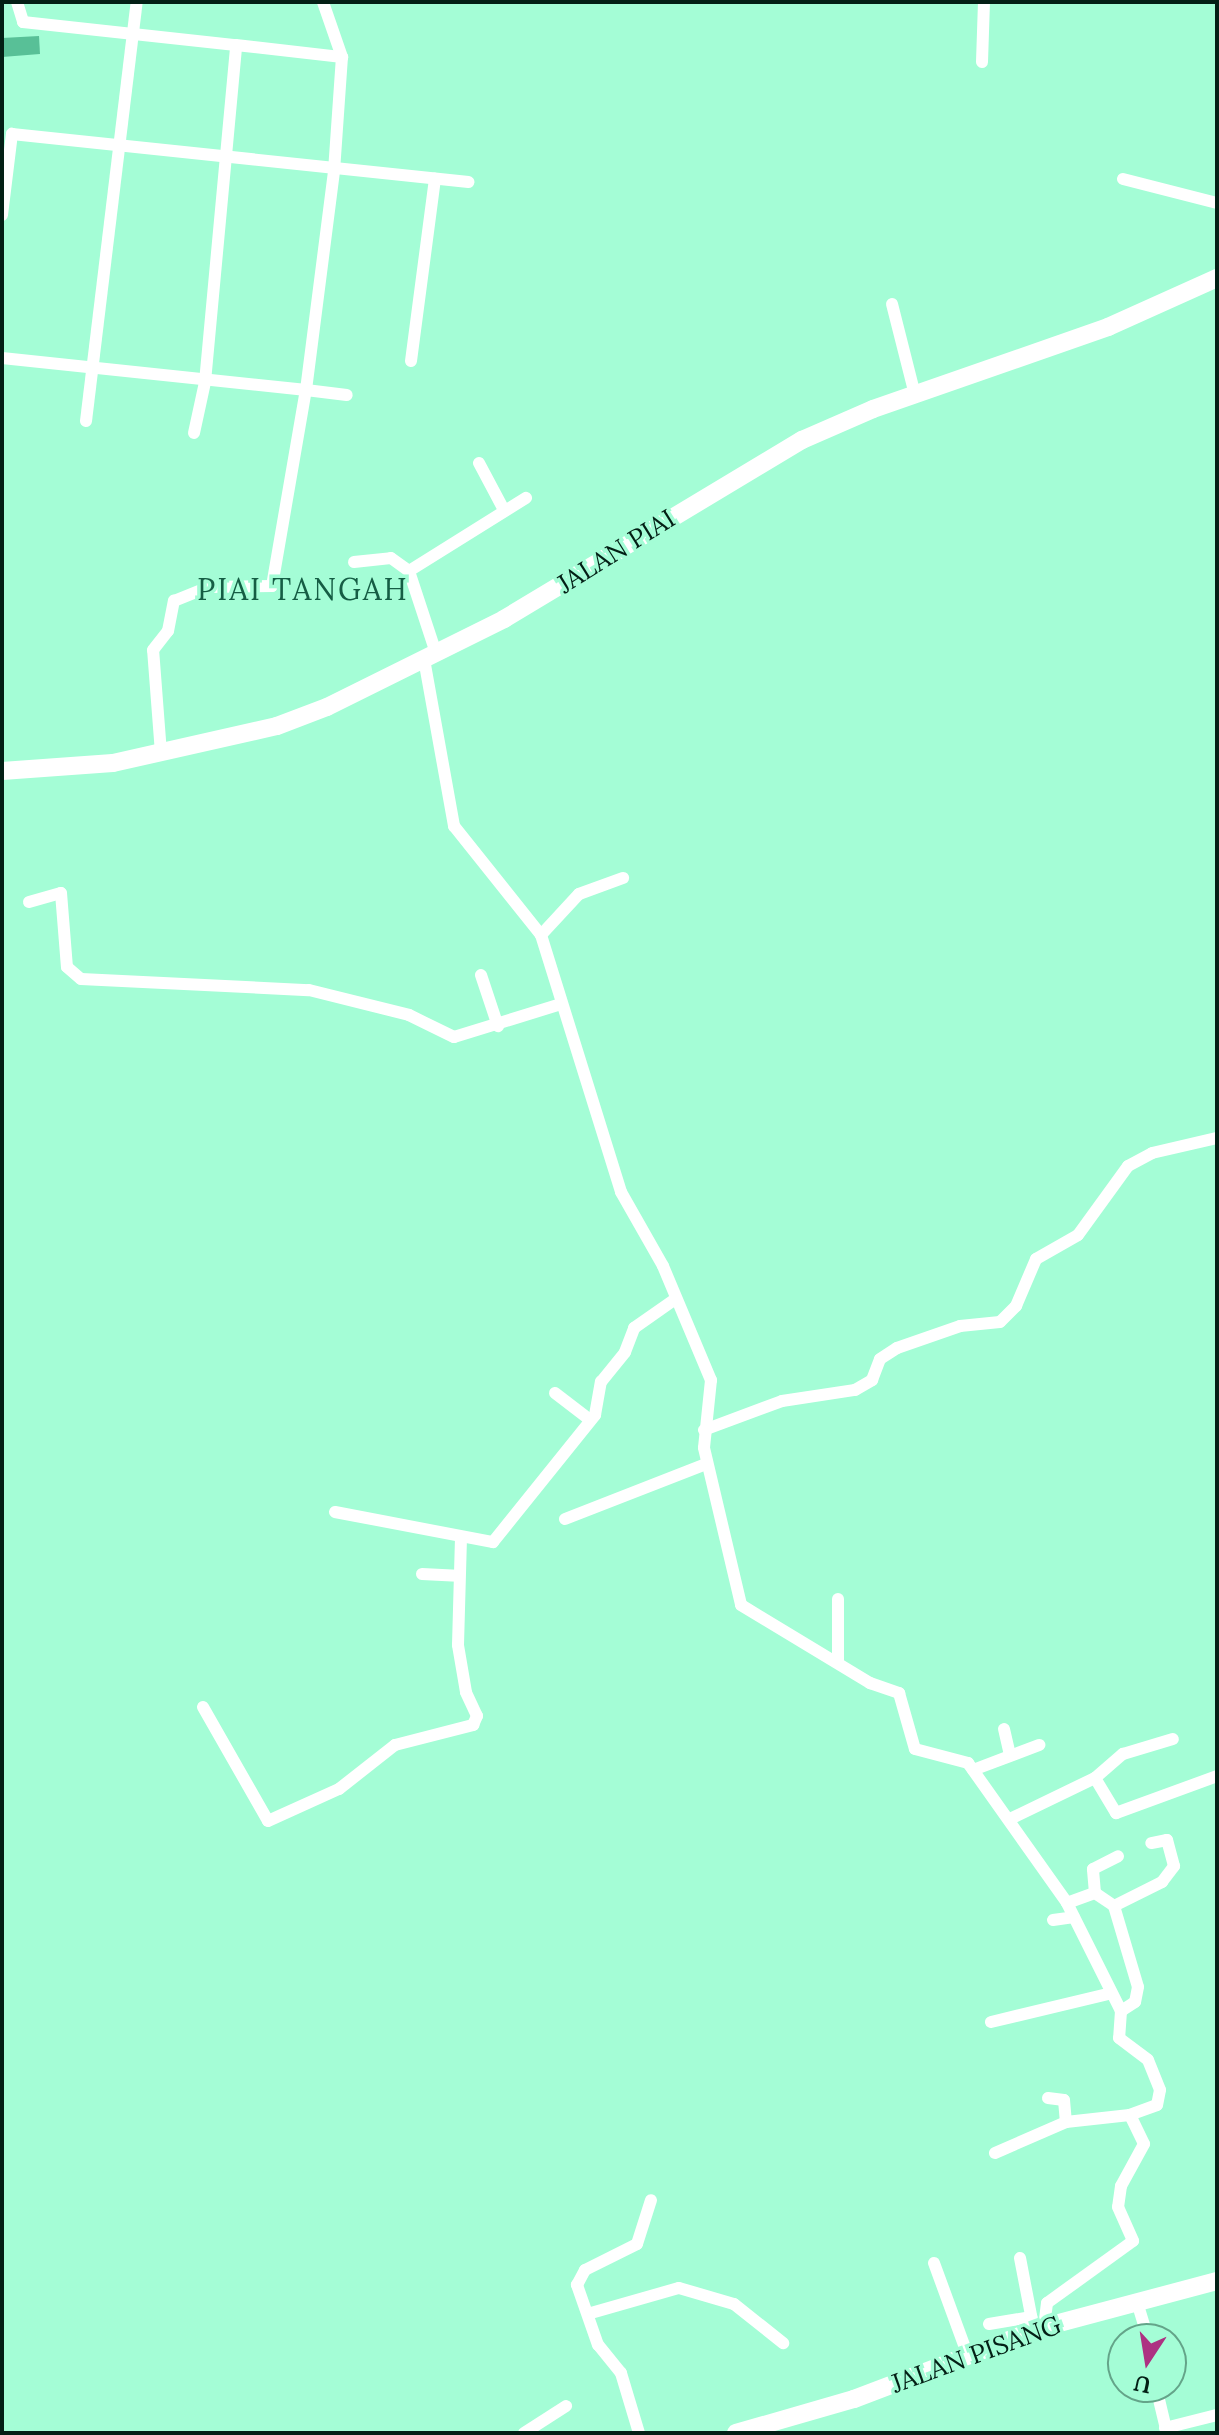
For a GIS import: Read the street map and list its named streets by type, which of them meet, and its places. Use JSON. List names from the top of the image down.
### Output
{
  "streets": {
    "street": ["JALAN PIAI", "JALAN PISANG"]
  },
  "districts": ["PIAI TANGAH"],
  "north": "bottom"
}
